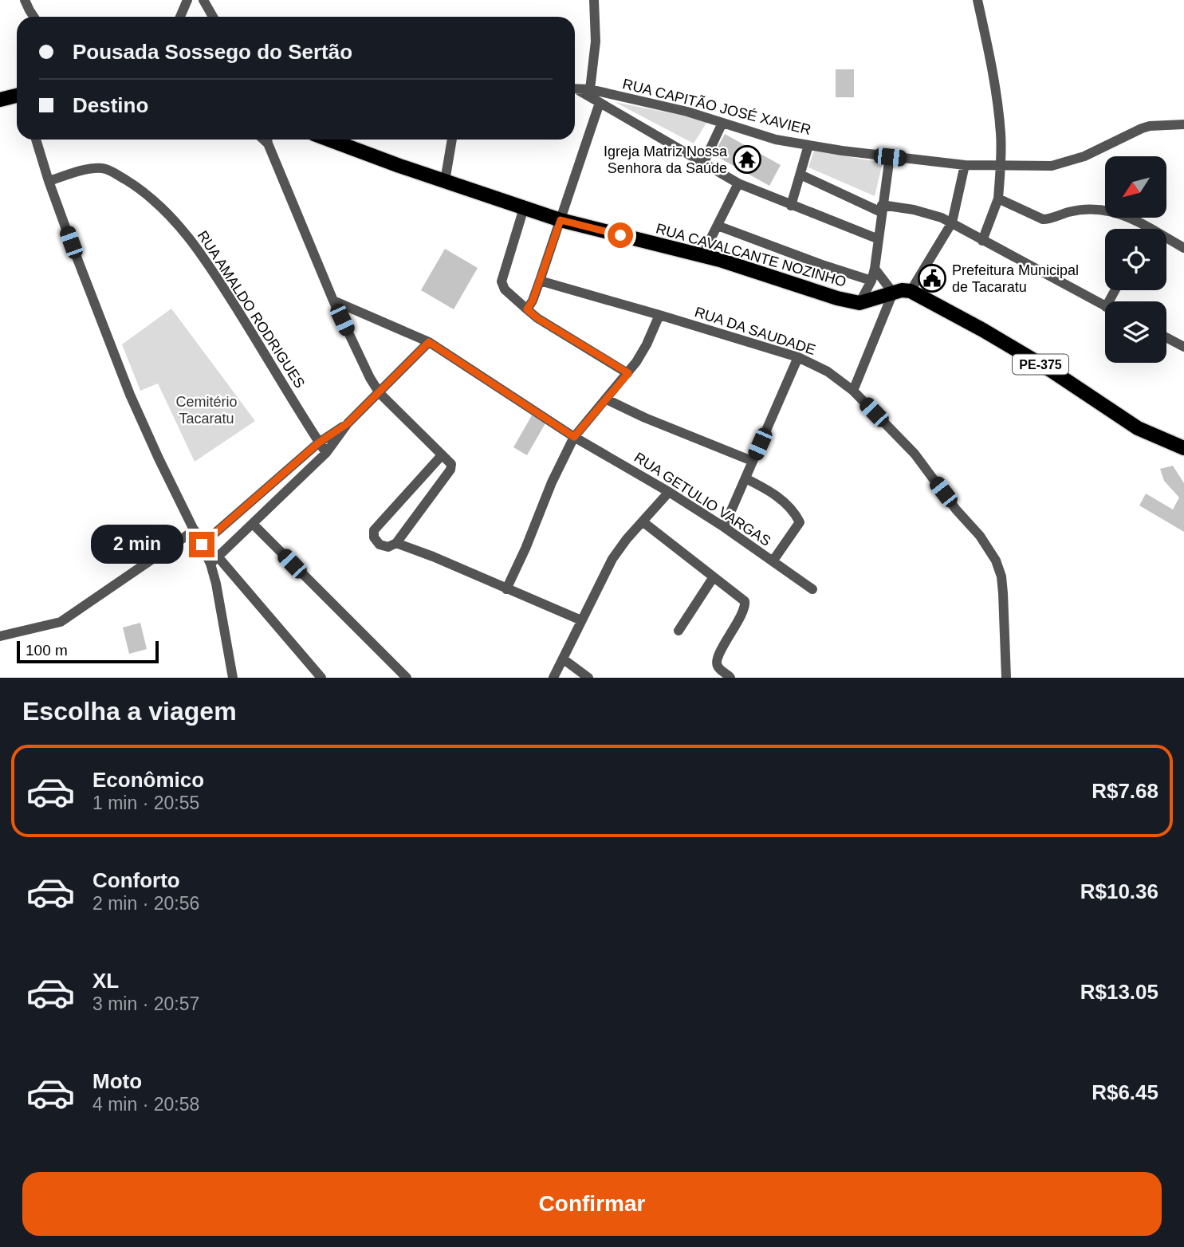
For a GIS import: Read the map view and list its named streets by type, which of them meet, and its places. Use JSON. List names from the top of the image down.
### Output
{
  "streets": {
    "main road": ["RUA CAVALCANTE NOZINHO", "PE-375"],
    "street": [
      "RUA CAPITÃO JOSÉ XAVIER",
      "RUA AMALDO RODRIGUES",
      "RUA DA SAUDADE",
      "RUA GETULIO VARGAS"
    ]
  },
  "crossings": [
    ["RUA CAVALCANTE NOZINHO", "PE-375"]
  ],
  "parks": ["Cemitério Tacaratu"],
  "places": {
    "temple": ["Igreja Matriz Nossa Senhora da Saúde"],
    "public building": ["Prefeitura Municipal de Tacaratu"]
  },
  "scale_bar": "100 m",
  "north": "bottom left",
  "page": {
    "banner": ["Pousada Sossego do Sertão", "Destino"],
    "bubble": "2 min",
    "scale": "100 m",
    "heading": "Escolha a viagem",
    "list": [
      {
        "name": "Econômico",
        "note": "1 min · 20:55",
        "value": "R$7.68"
      },
      {
        "name": "Conforto",
        "note": "2 min · 20:56",
        "value": "R$10.36"
      },
      {
        "name": "XL",
        "note": "3 min · 20:57",
        "value": "R$13.05"
      },
      {
        "name": "Moto",
        "note": "4 min · 20:58",
        "value": "R$6.45"
      }
    ],
    "buttons": "Confirmar"
  }
}
